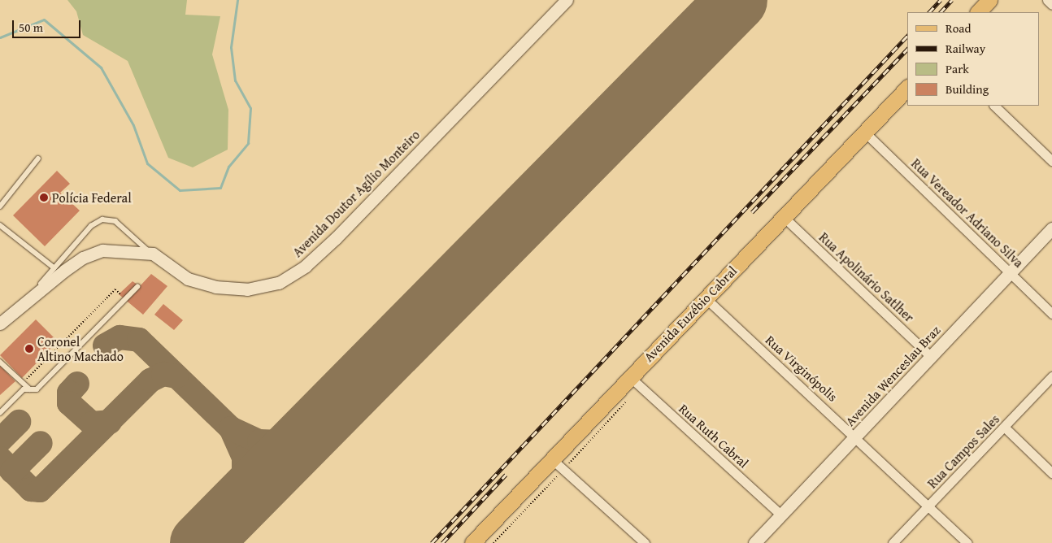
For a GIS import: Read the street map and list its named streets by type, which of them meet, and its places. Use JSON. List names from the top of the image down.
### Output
{
  "streets": {
    "main road": ["Avenida Euzébio Cabral"],
    "street": [
      "Avenida Doutor Agílio Monteiro",
      "Rua Vereador Adriano Silva",
      "Rua Apolinário Satlher",
      "Rua Virginópolis",
      "Avenida Wenceslau Braz",
      "Rua Ruth Cabral",
      "Rua Campos Sales"
    ]
  },
  "crossings": [
    ["Rua Vereador Adriano Silva", "Avenida Euzébio Cabral"],
    ["Rua Vereador Adriano Silva", "Avenida Wenceslau Braz"],
    ["Rua Apolinário Satlher", "Avenida Euzébio Cabral"],
    ["Rua Apolinário Satlher", "Avenida Wenceslau Braz"],
    ["Avenida Euzébio Cabral", "Rua Virginópolis"],
    ["Avenida Euzébio Cabral", "Rua Ruth Cabral"],
    ["Rua Virginópolis", "Avenida Wenceslau Braz"],
    ["Rua Virginópolis", "Rua Campos Sales"],
    ["Avenida Wenceslau Braz", "Rua Ruth Cabral"]
  ],
  "places": ["Polícia Federal", "Coronel Altino Machado"],
  "legend": [
    "Road",
    "Railway",
    "Park",
    "Building"
  ],
  "scale_bar": "50 m"
}
